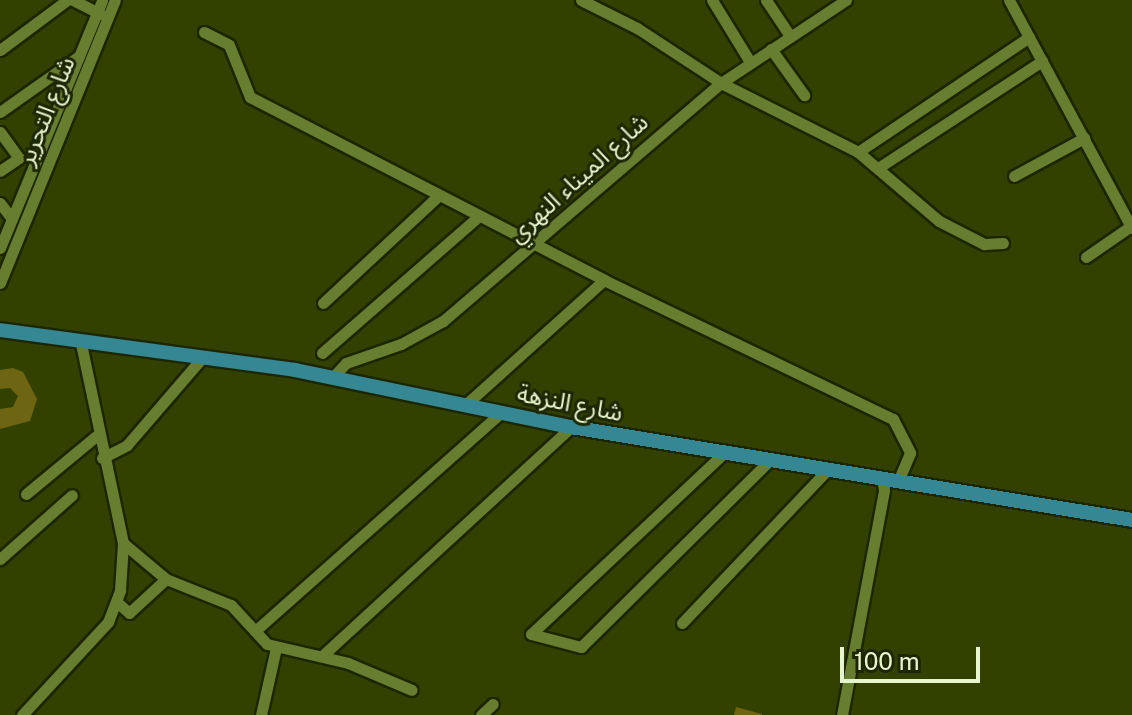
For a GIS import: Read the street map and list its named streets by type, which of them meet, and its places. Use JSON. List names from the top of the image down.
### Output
{
  "streets": {
    "main road": ["شارع النزهة"],
    "street": ["شارع التحرير", "شارع الميناء النهري"]
  },
  "crossings": [
    ["شارع الميناء النهري", "شارع النزهة"]
  ],
  "scale_bar": "100 m"
}
